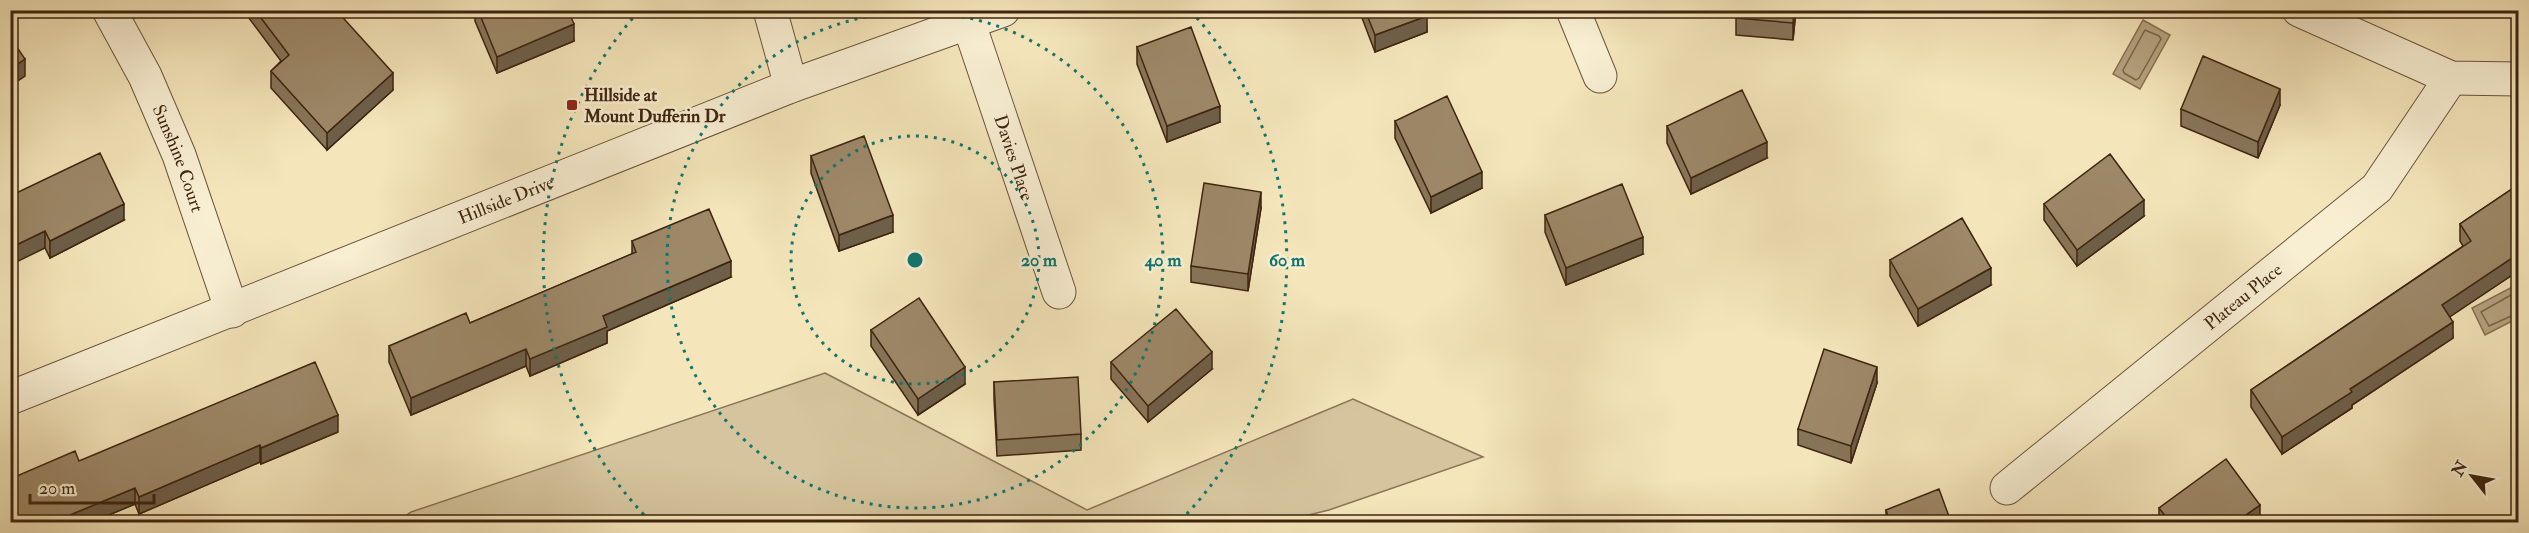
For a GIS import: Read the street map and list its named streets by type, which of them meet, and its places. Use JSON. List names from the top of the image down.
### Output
{
  "streets": {
    "street": [
      "Sunshine Court",
      "Davies Place",
      "Hillside Drive",
      "Plateau Place"
    ]
  },
  "crossings": [
    ["Sunshine Court", "Hillside Drive"],
    ["Davies Place", "Hillside Drive"]
  ],
  "places": {
    "transit": ["Hillside at Mount Dufferin Dr"]
  },
  "scale_bar": "20 m",
  "north": "top left",
  "rings": ["20 m", "40 m", "60 m"]
}
